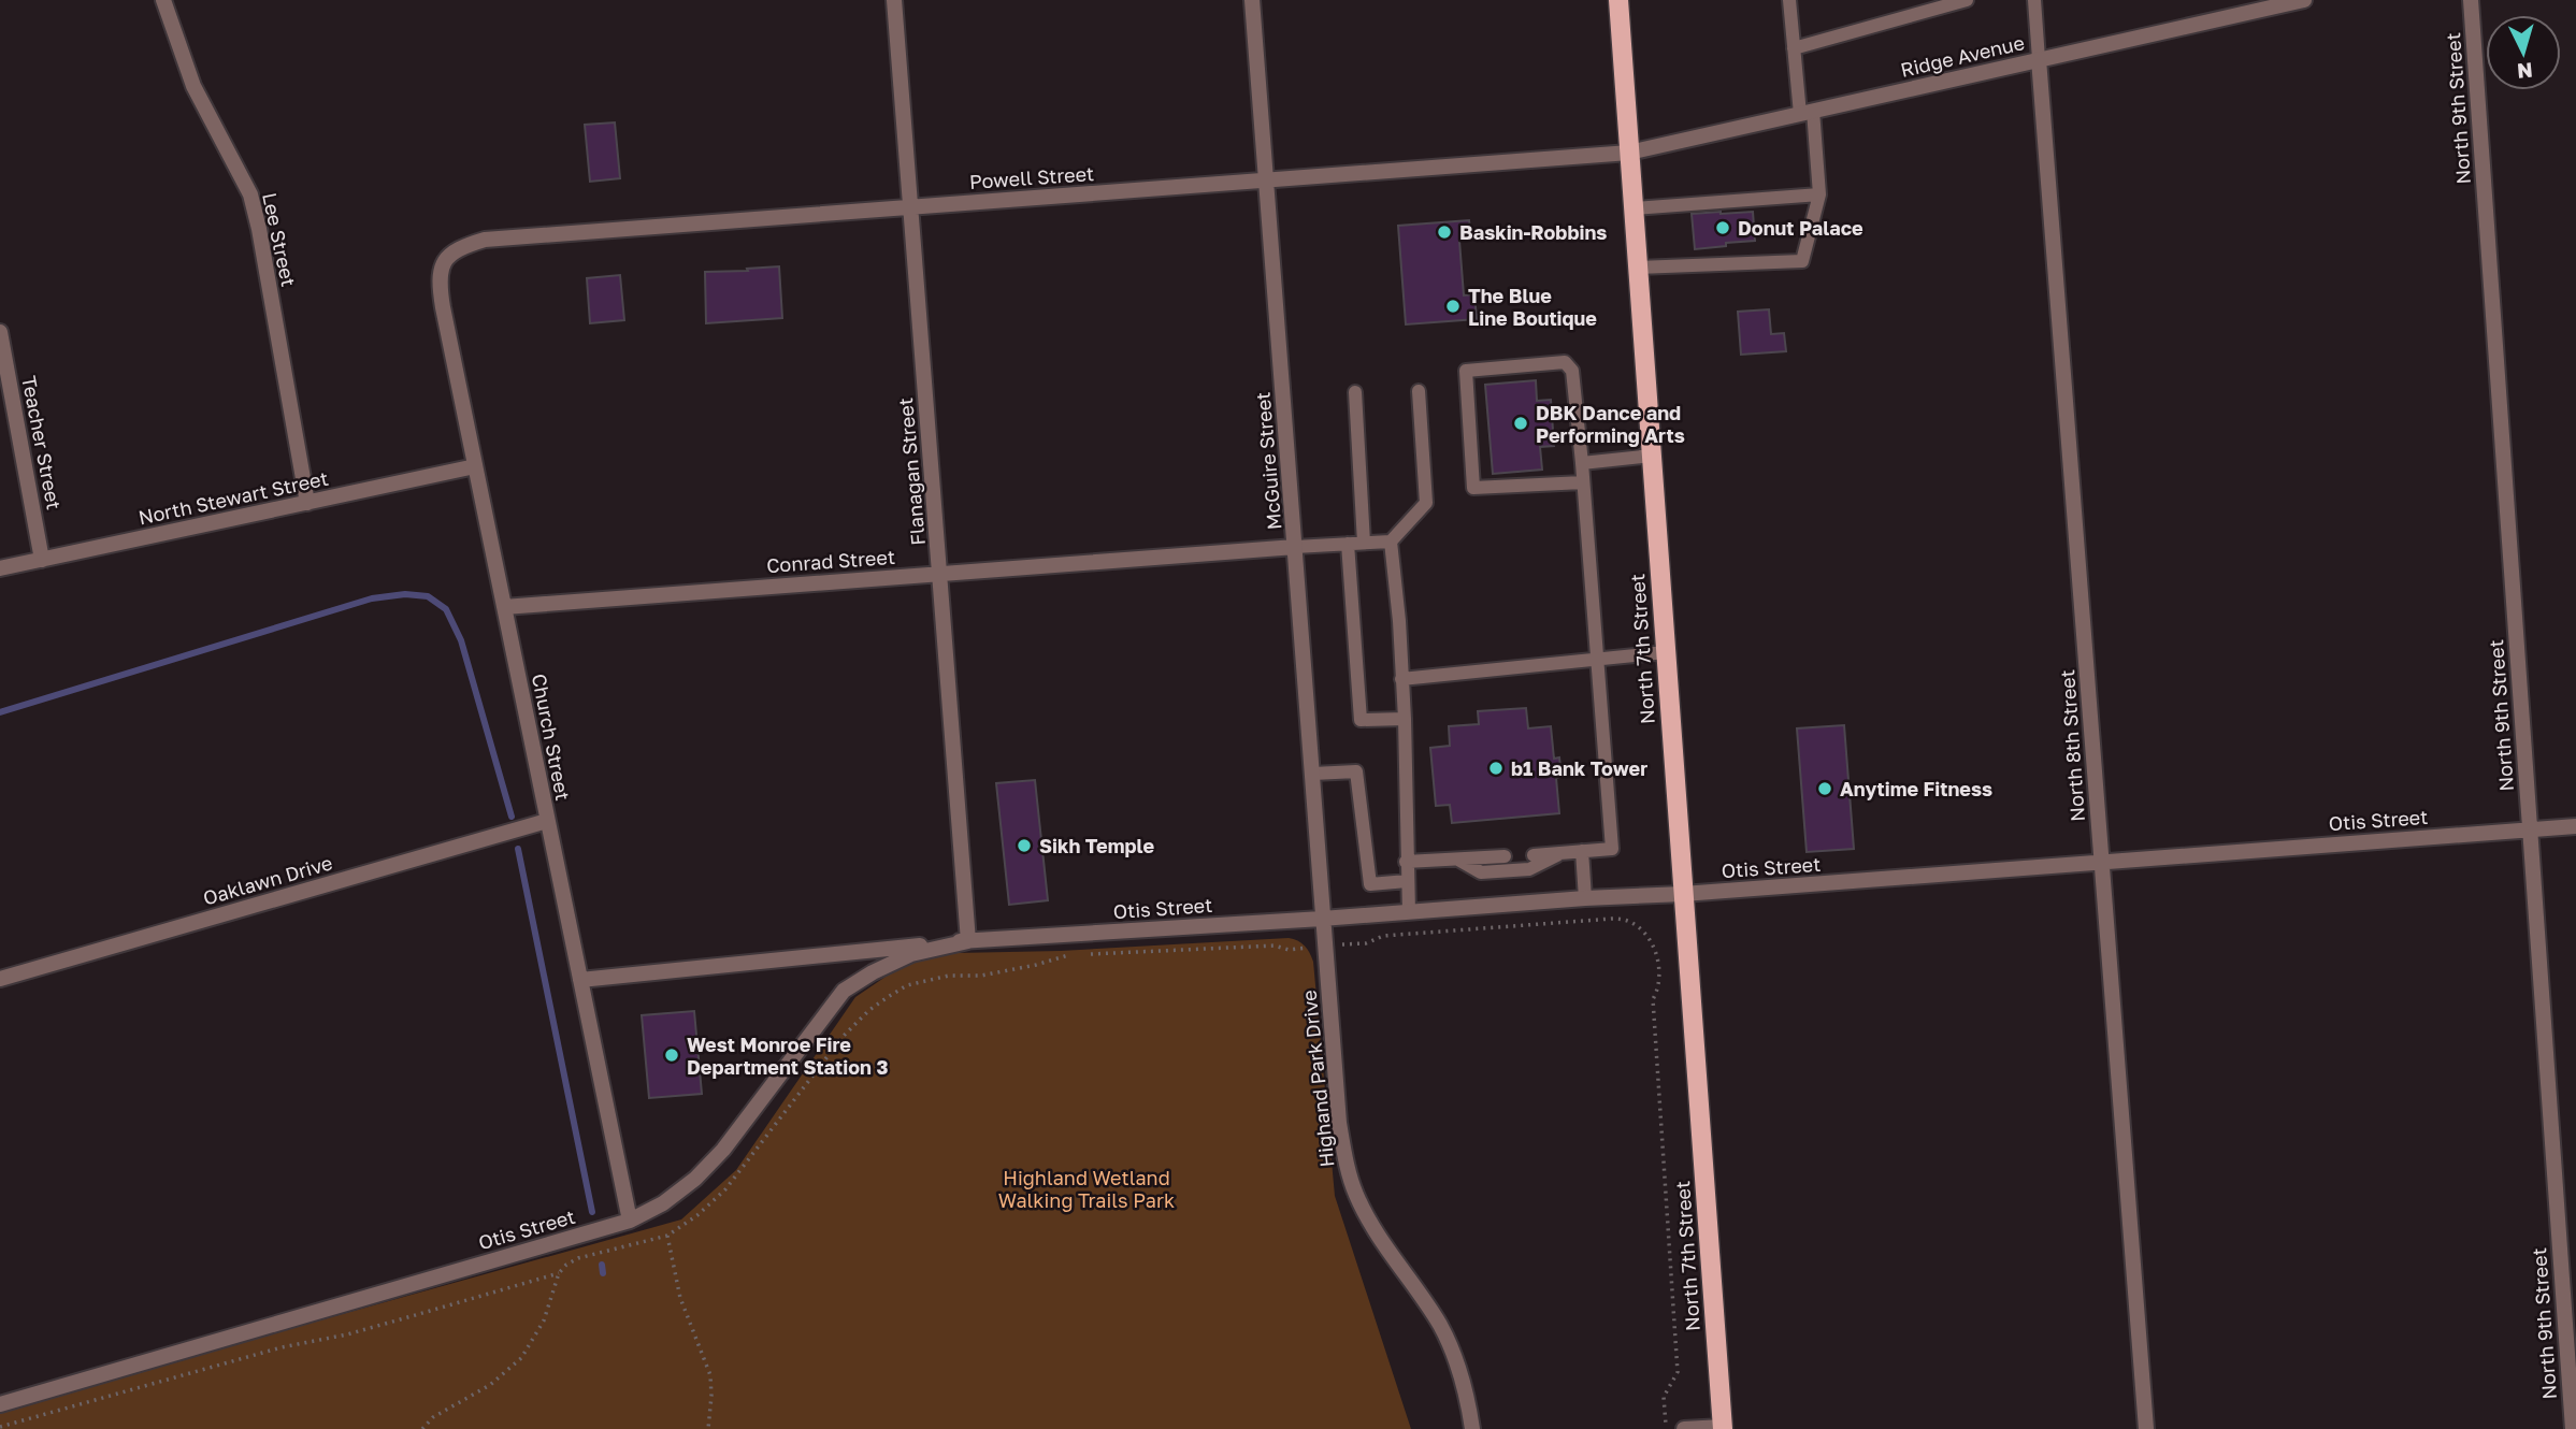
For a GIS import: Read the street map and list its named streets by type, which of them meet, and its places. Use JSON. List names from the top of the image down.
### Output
{
  "streets": {
    "main road": ["North 7th Street"],
    "street": [
      "Ridge Avenue",
      "North 9th Street",
      "Powell Street",
      "Lee Street",
      "Teacher Street",
      "McGuire Street",
      "Flanagan Street",
      "North Stewart Street",
      "Conrad Street",
      "Church Street",
      "North 8th Street",
      "Otis Street",
      "Oaklawn Drive",
      "Highand Park Drive"
    ]
  },
  "crossings": [
    ["Ridge Avenue", "Powell Street"],
    ["Ridge Avenue", "North 7th Street"],
    ["Ridge Avenue", "North 8th Street"],
    ["North 9th Street", "Otis Street"],
    ["Powell Street", "McGuire Street"],
    ["Powell Street", "Flanagan Street"],
    ["Powell Street", "North 7th Street"],
    ["Powell Street", "Church Street"],
    ["Lee Street", "North Stewart Street"],
    ["Teacher Street", "North Stewart Street"],
    ["McGuire Street", "Conrad Street"],
    ["McGuire Street", "Otis Street"],
    ["McGuire Street", "Highand Park Drive"],
    ["Flanagan Street", "Conrad Street"],
    ["Flanagan Street", "Otis Street"],
    ["North Stewart Street", "Church Street"],
    ["Conrad Street", "Church Street"],
    ["North 7th Street", "Otis Street"],
    ["Church Street", "Otis Street"],
    ["Church Street", "Oaklawn Drive"],
    ["North 8th Street", "Otis Street"],
    ["Otis Street", "Highand Park Drive"]
  ],
  "parks": ["Highland Wetland Walking Trails Park"],
  "places": [
    "Donut Palace",
    "Baskin-Robbins",
    "The Blue Line Boutique",
    "DBK Dance and Performing Arts",
    "b1 Bank Tower",
    "Anytime Fitness",
    "Sikh Temple",
    "West Monroe Fire Department Station 3"
  ],
  "north": "bottom"
}
